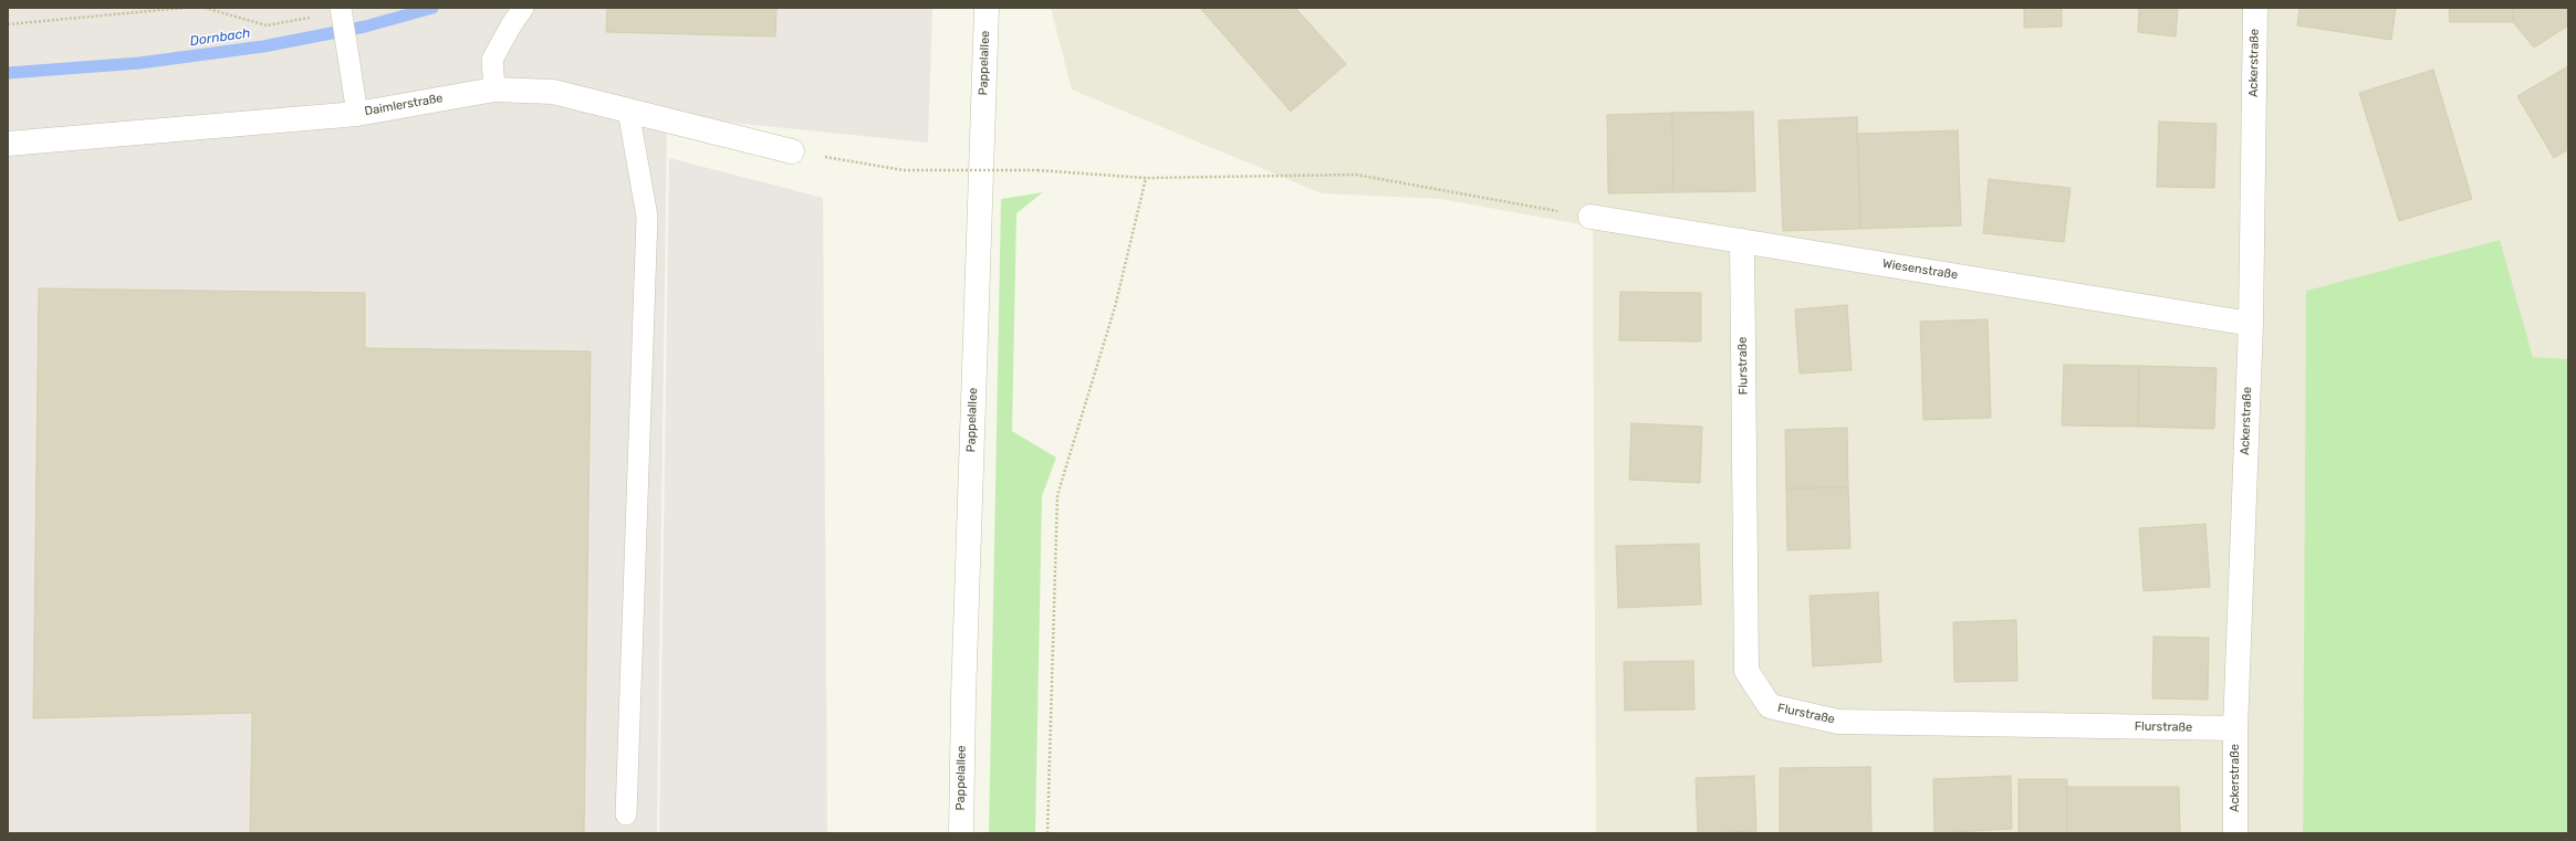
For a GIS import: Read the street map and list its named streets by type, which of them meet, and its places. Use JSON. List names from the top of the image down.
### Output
{
  "streets": {
    "street": [
      "Pappelallee",
      "Ackerstraße",
      "Daimlerstraße",
      "Wiesenstraße",
      "Flurstraße"
    ]
  },
  "crossings": [
    ["Ackerstraße", "Wiesenstraße"],
    ["Ackerstraße", "Flurstraße"],
    ["Wiesenstraße", "Flurstraße"]
  ],
  "water": ["Dornbach"]
}
